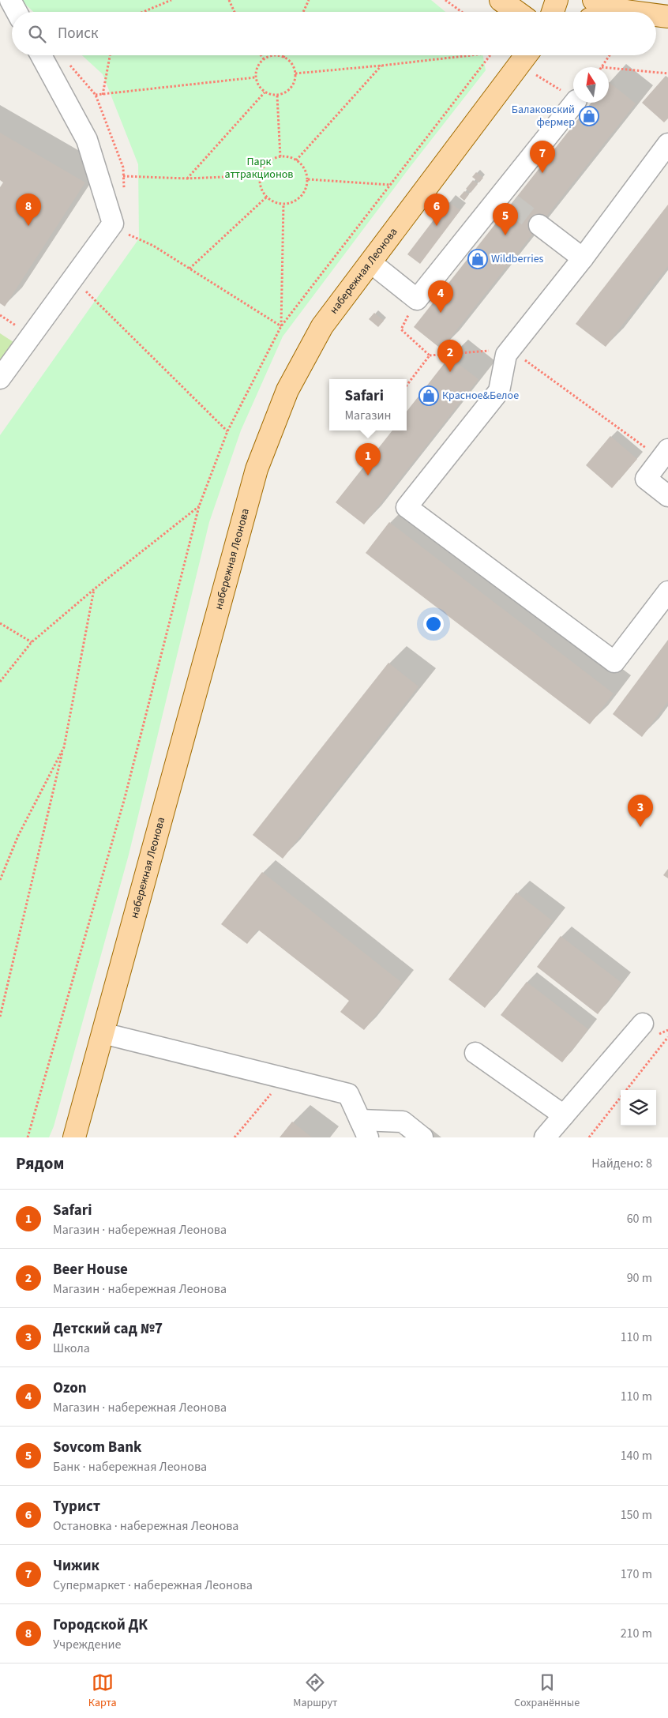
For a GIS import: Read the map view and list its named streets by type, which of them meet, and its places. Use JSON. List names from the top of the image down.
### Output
{
  "streets": {
    "main road": ["набережная Леонова"]
  },
  "parks": ["Парк аттракционов"],
  "places": {
    "shop": ["Балаковский фермер", "Wildberries", "Красное&Белое"]
  },
  "north": "top",
  "page": {
    "search": "Поиск",
    "pins": [
      "7",
      "6",
      "8",
      "5",
      "4",
      "2",
      "1",
      "3"
    ],
    "popup": ["Safari", "Магазин"],
    "heading": ["Рядом", "Найдено: 8"],
    "list": [
      {
        "mark": "1",
        "name": "Safari",
        "note": "Магазин · набережная Леонова",
        "value": "60 m"
      },
      {
        "mark": "2",
        "name": "Beer House",
        "note": "Магазин · набережная Леонова",
        "value": "90 m"
      },
      {
        "mark": "3",
        "name": "Детский сад №7",
        "note": "Школа",
        "value": "110 m"
      },
      {
        "mark": "4",
        "name": "Ozon",
        "note": "Магазин · набережная Леонова",
        "value": "110 m"
      },
      {
        "mark": "5",
        "name": "Sovcom Bank",
        "note": "Банк · набережная Леонова",
        "value": "140 m"
      },
      {
        "mark": "6",
        "name": "Турист",
        "note": "Остановка · набережная Леонова",
        "value": "150 m"
      },
      {
        "mark": "7",
        "name": "Чижик",
        "note": "Супермаркет · набережная Леонова",
        "value": "170 m"
      },
      {
        "mark": "8",
        "name": "Городской ДК",
        "note": "Учреждение",
        "value": "210 m"
      }
    ],
    "nav": ["Карта", "Маршрут", "Сохранённые"]
  }
}
